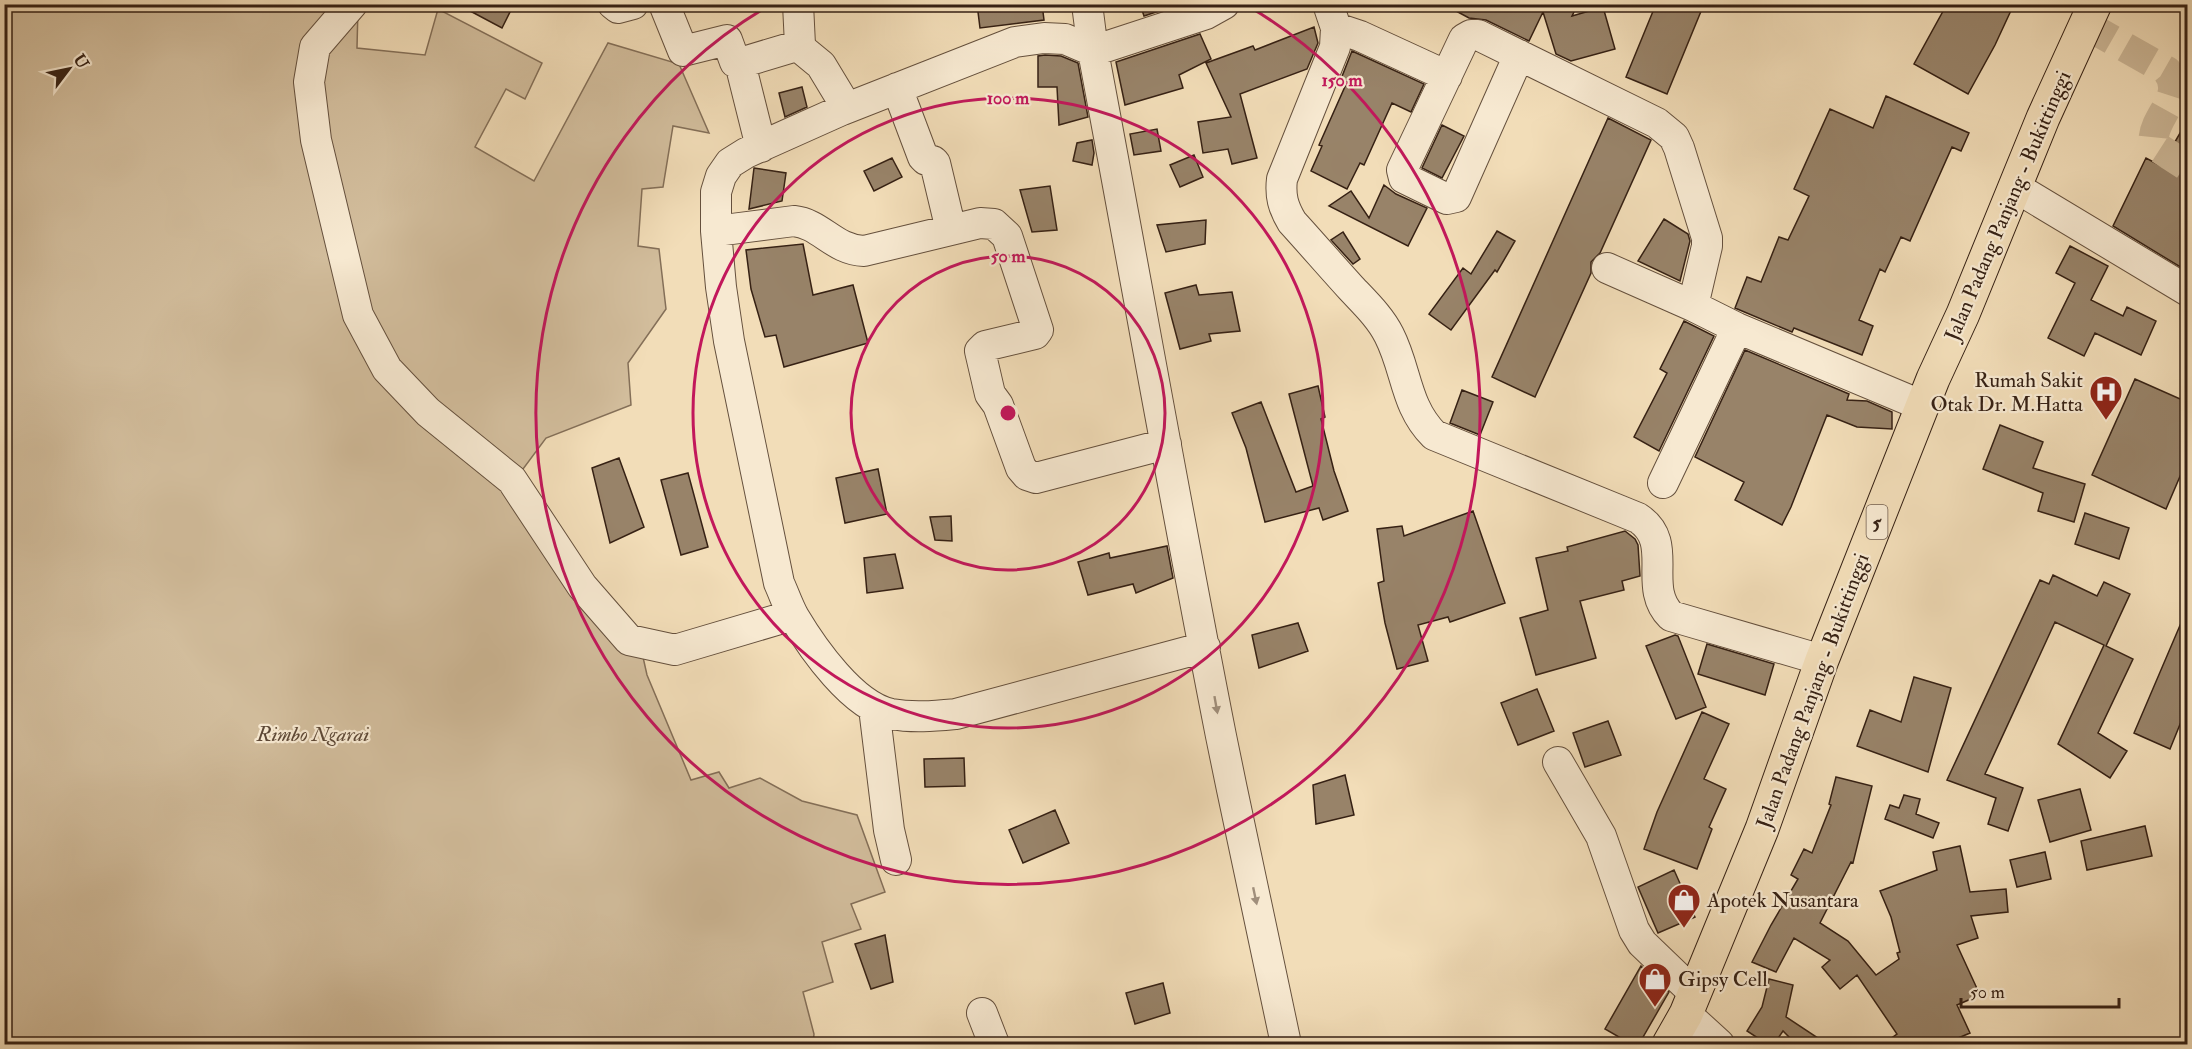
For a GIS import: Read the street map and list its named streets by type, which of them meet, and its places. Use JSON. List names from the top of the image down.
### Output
{
  "streets": {
    "highway": ["Jalan Padang Panjang - Bukittinggi", "5"]
  },
  "parks": ["Rimbo Ngarai"],
  "places": {
    "hospital": ["Rumah Sakit Otak Dr. M.Hatta"],
    "shop": ["Apotek Nusantara", "Gipsy Cell"]
  },
  "scale_bar": "50 m",
  "north": "top right",
  "rings": ["150 m", "100 m", "50 m"]
}
